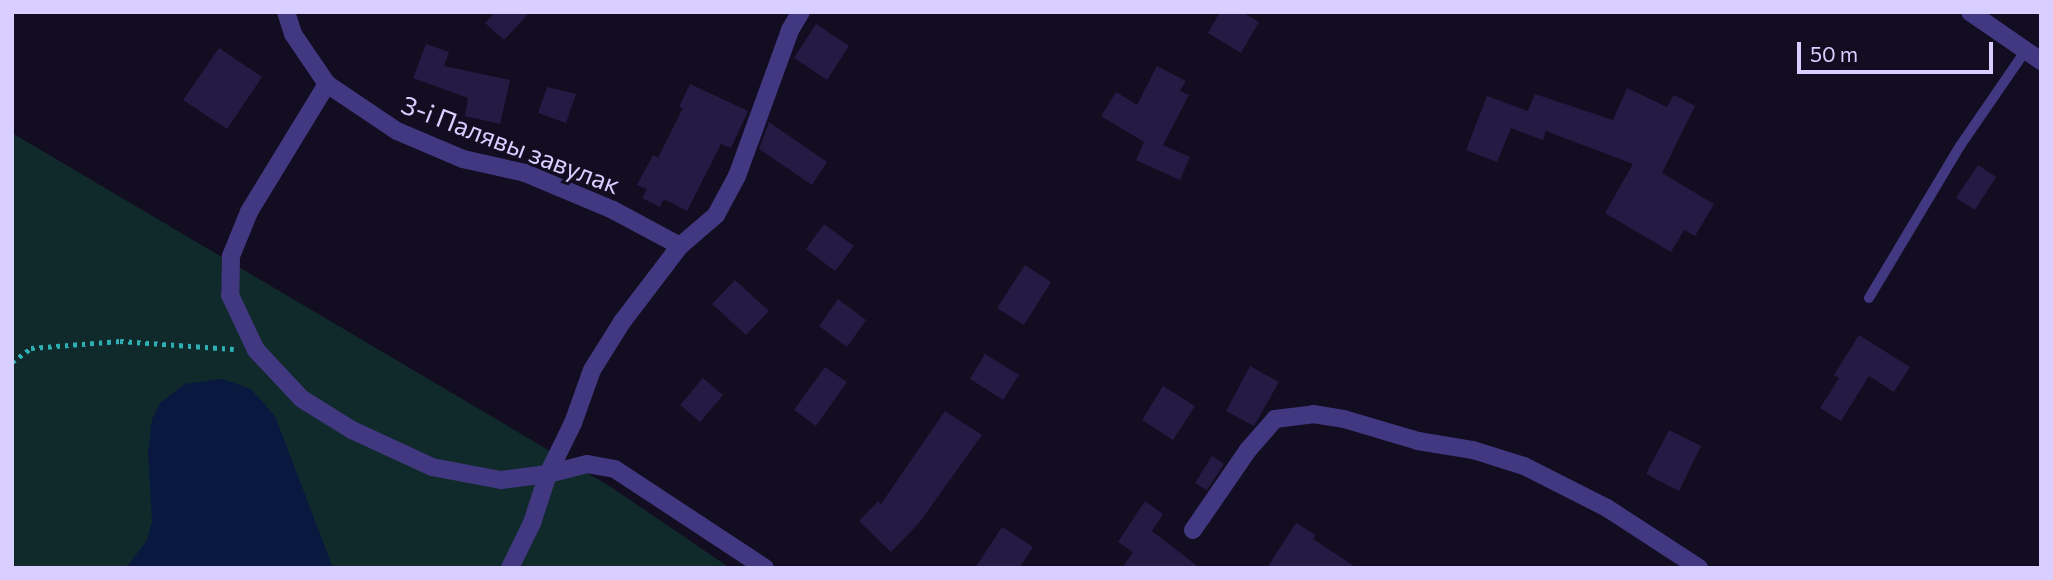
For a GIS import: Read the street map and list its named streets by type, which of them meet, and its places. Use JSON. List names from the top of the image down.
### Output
{
  "streets": {
    "street": ["3-і Палявы завулак"]
  },
  "scale_bar": "50 m"
}
